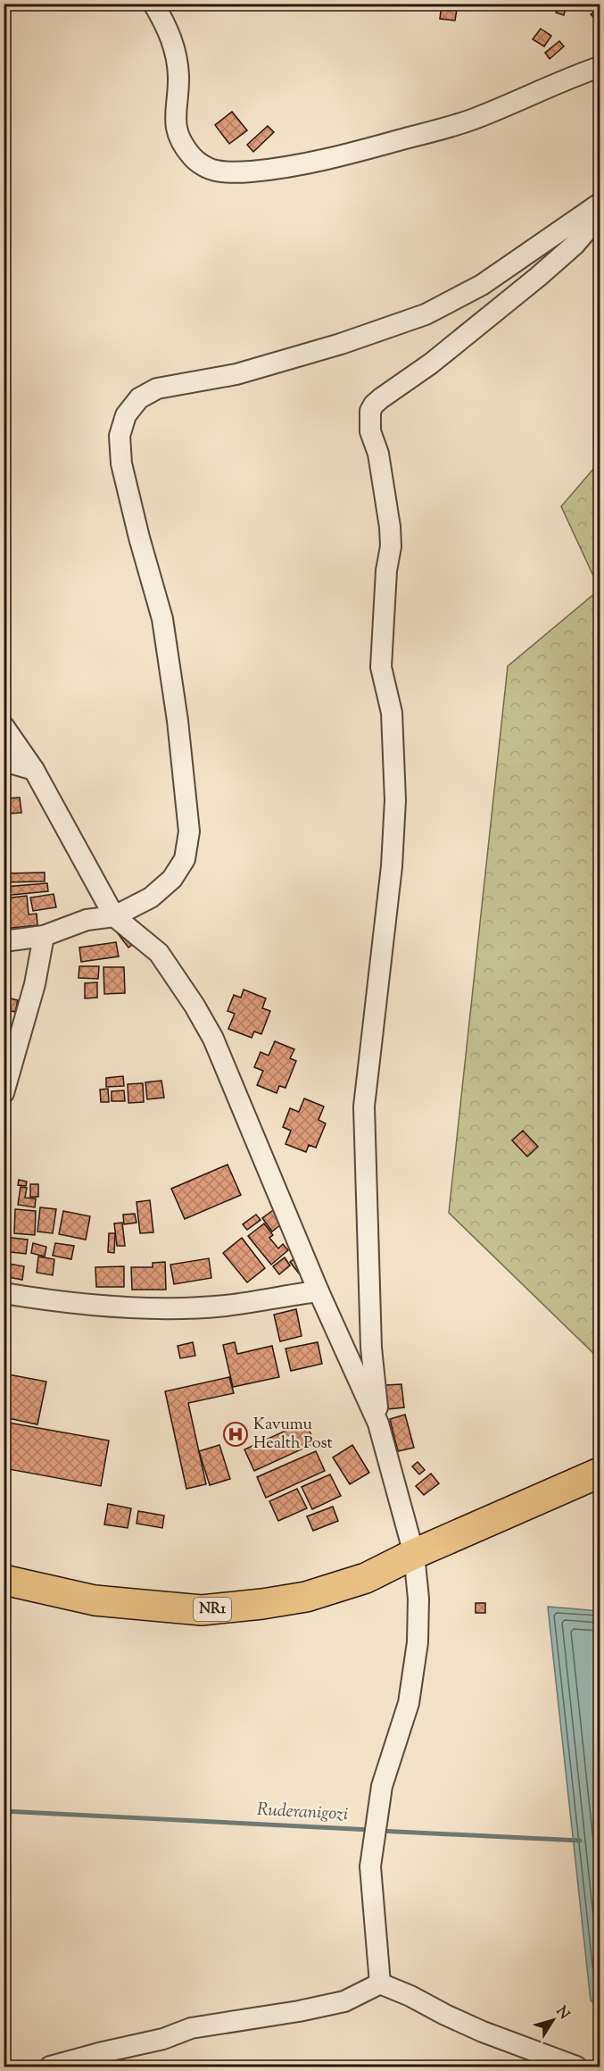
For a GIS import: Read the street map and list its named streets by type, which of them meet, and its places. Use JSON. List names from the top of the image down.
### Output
{
  "streets": {
    "highway": ["NR1"]
  },
  "water": ["Ruderanigozi"],
  "places": {
    "hospital": ["Kavumu Health Post"]
  },
  "north": "top right"
}
